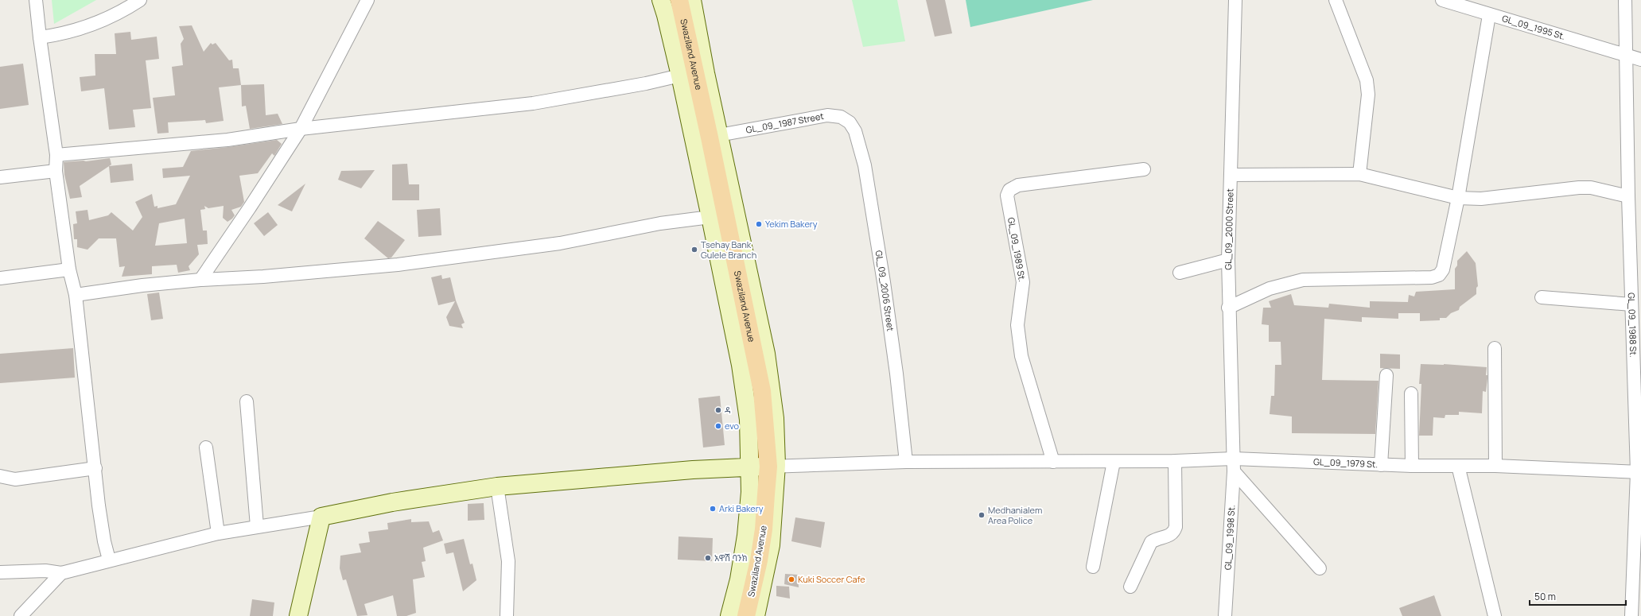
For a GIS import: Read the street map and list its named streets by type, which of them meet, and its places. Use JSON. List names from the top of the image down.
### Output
{
  "streets": {
    "main road": ["Swaziland Avenue"],
    "street": [
      "GL_09_1995 St.",
      "GL_09_1987 Street",
      "GL_09_2000 Street",
      "GL_09_1989 St.",
      "GL_09_2006 Street",
      "GL_09_1988 St.",
      "GL_09_1979 St.",
      "GL_09_1998 St."
    ]
  },
  "crossings": [
    ["GL_09_1995 St.", "GL_09_1988 St."],
    ["Swaziland Avenue", "GL_09_1979 St."],
    ["GL_09_1987 Street", "GL_09_2006 Street"],
    ["GL_09_2000 Street", "GL_09_1979 St."],
    ["GL_09_2000 Street", "GL_09_1998 St."],
    ["GL_09_1989 St.", "GL_09_1979 St."],
    ["GL_09_2006 Street", "GL_09_1979 St."],
    ["GL_09_1988 St.", "GL_09_1979 St."],
    ["GL_09_1979 St.", "GL_09_1998 St."]
  ],
  "places": [
    "Yekim Bakery",
    "Tsehay Bank Gulele Branch",
    "ዳ",
    "evo",
    "Arki Bakery",
    "Medhanialem Area Police",
    "አዋሽ ባንክ",
    "Kuki Soccer Cafe"
  ],
  "scale_bar": "50 m"
}
